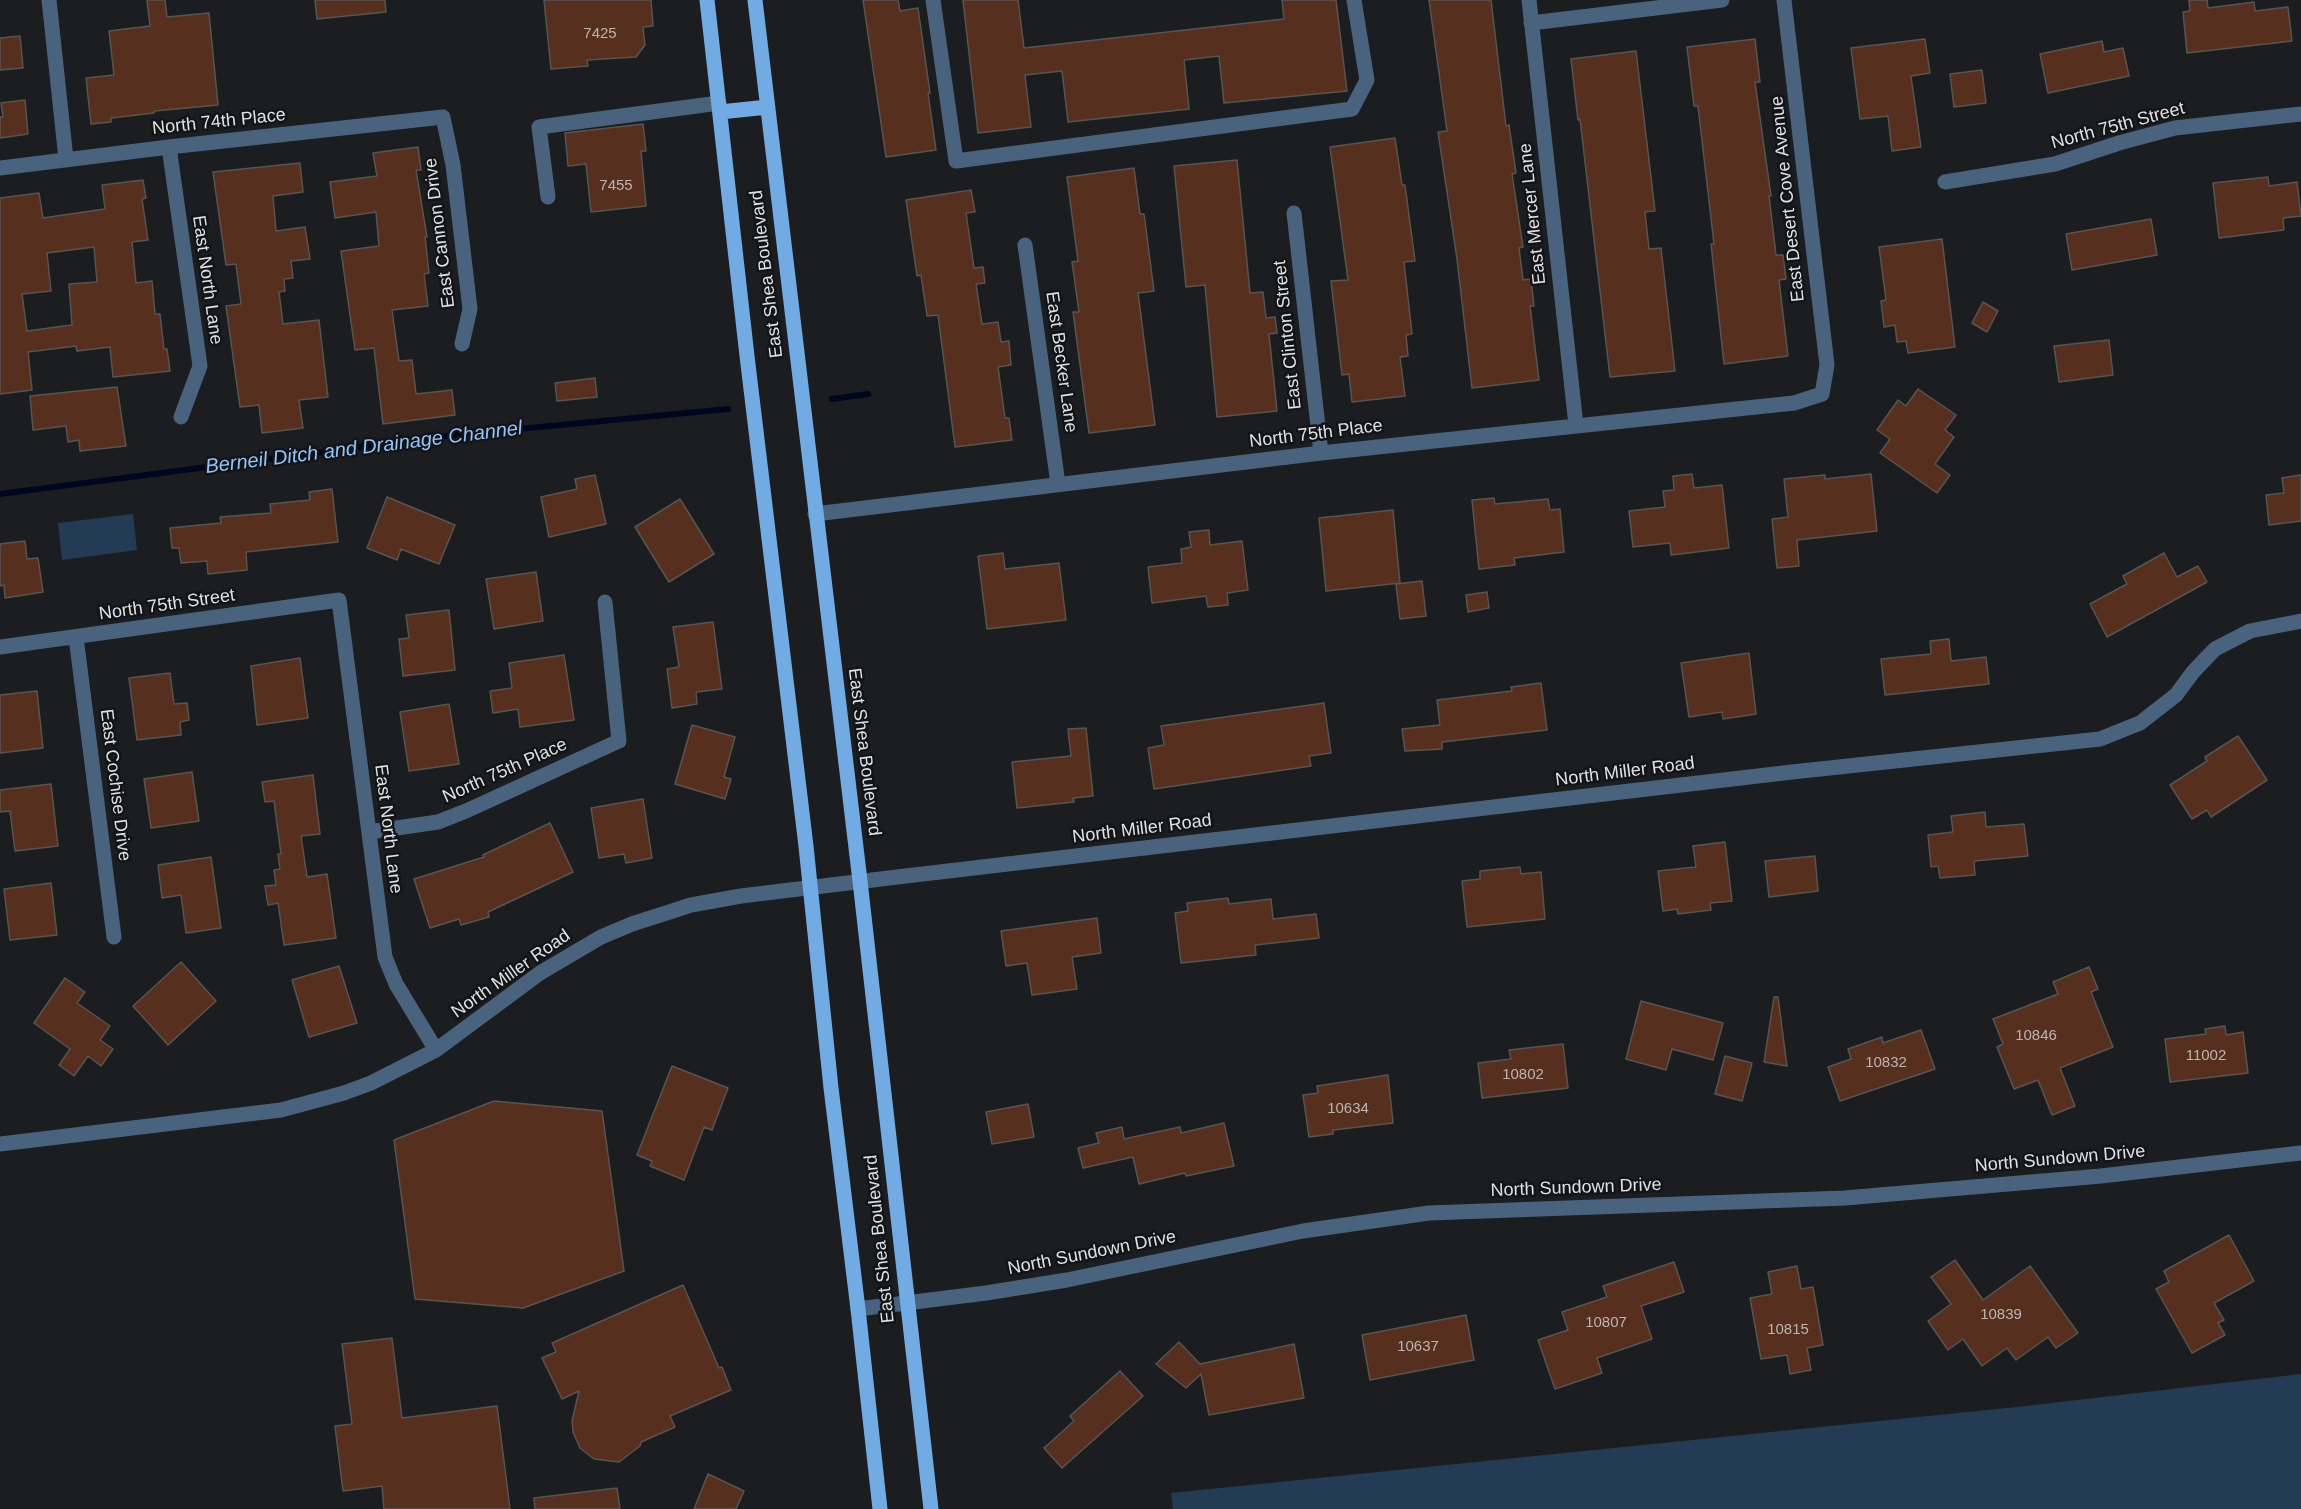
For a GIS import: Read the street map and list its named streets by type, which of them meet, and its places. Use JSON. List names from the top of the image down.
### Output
{
  "streets": {
    "main road": ["East Shea Boulevard"],
    "street": [
      "North 74th Place",
      "North 75th Street",
      "East Desert Cove Avenue",
      "East Mercer Lane",
      "East Cannon Drive",
      "East North Lane",
      "East Clinton Street",
      "East Becker Lane",
      "North 75th Place",
      "North Miller Road",
      "East Cochise Drive",
      "North Sundown Drive"
    ]
  },
  "crossings": [
    ["North 74th Place", "East Cannon Drive"],
    ["North 74th Place", "East North Lane"],
    ["North 75th Street", "East North Lane"],
    ["North 75th Street", "East Cochise Drive"],
    ["East Desert Cove Avenue", "North 75th Place"],
    ["East Mercer Lane", "North 75th Place"],
    ["East Shea Boulevard", "North 75th Place"],
    ["East Shea Boulevard", "North Miller Road"],
    ["East Shea Boulevard", "North Sundown Drive"],
    ["East North Lane", "North 75th Place"],
    ["East North Lane", "North Miller Road"],
    ["East Clinton Street", "North 75th Place"],
    ["East Becker Lane", "North 75th Place"]
  ],
  "water": ["Berneil Ditch and Drainage Channel"],
  "house_numbers": [
    "7425",
    "7455",
    "10846",
    "11002",
    "10832",
    "10802",
    "10634",
    "10839",
    "10807",
    "10815",
    "10637"
  ]
}
